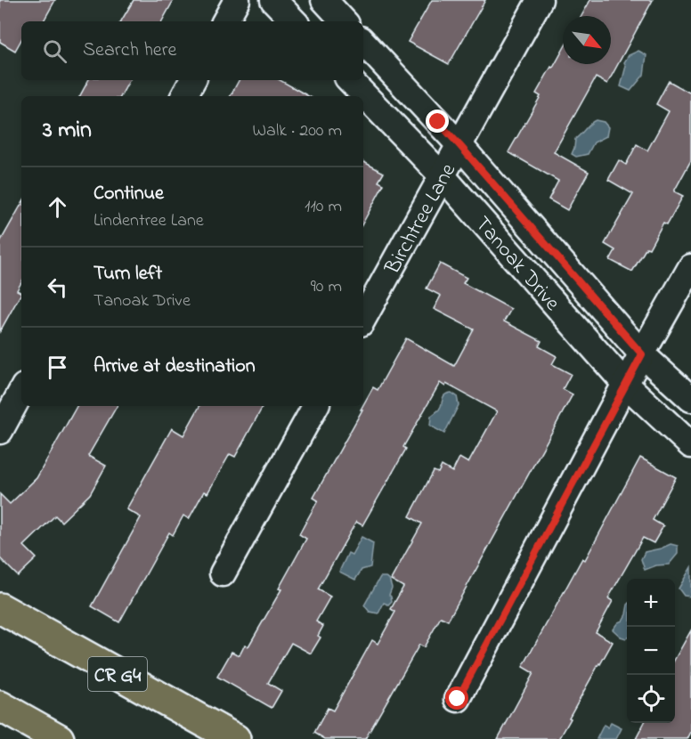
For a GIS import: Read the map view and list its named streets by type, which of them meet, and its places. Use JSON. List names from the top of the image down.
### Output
{
  "streets": {
    "highway": ["CR G4"],
    "street": ["Birchtree Lane", "Tanoak Drive"]
  },
  "crossings": [
    ["Birchtree Lane", "Tanoak Drive"]
  ],
  "north": "bottom right",
  "page": {
    "search": "Search here",
    "heading": ["3 min", "Walk · 200 m"],
    "list": [
      ["Continue", "Lindentree Lane", "110 m"],
      ["Turn left", "Tanoak Drive", "90 m"],
      "Arrive at destination"
    ],
    "map_buttons": ["+", "−"]
  }
}
